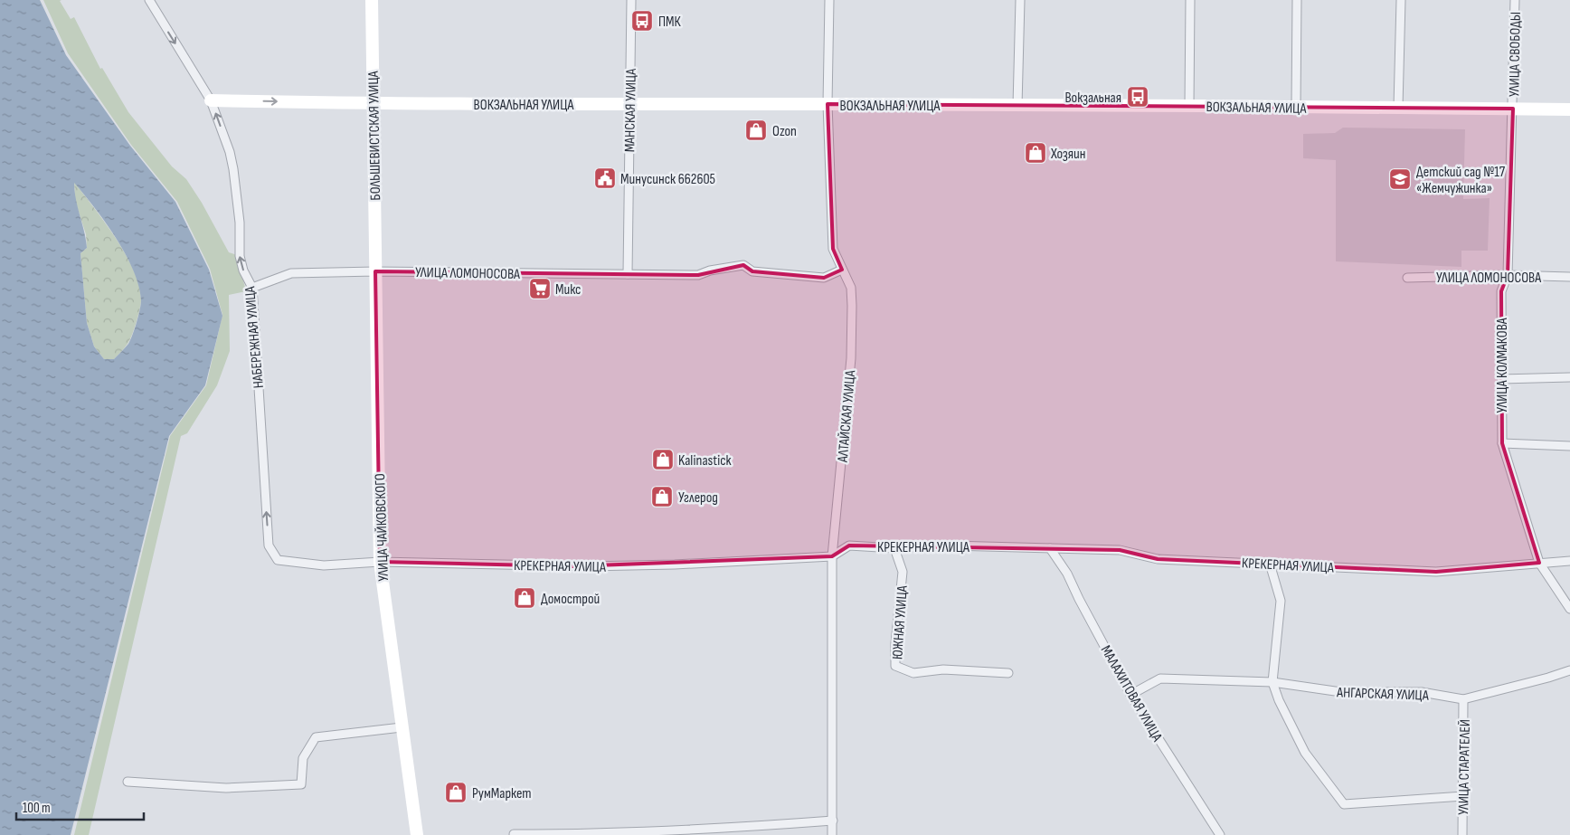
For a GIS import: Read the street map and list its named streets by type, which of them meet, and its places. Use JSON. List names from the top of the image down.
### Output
{
  "streets": {
    "street": [
      "УЛИЦА СВОБОДЫ",
      "ВОКЗАЛЬНАЯ УЛИЦА",
      "МАНСКАЯ УЛИЦА",
      "БОЛЬШЕВИСТСКАЯ УЛИЦА",
      "УЛИЦА ЛОМОНОСОВА",
      "НАБЕРЕЖНАЯ УЛИЦА",
      "УЛИЦА КОЛМАКОВА",
      "АЛТАЙСКАЯ УЛИЦА",
      "УЛИЦА ЧАЙКОВСКОГО",
      "КРЕКЕРНАЯ УЛИЦА",
      "ЮЖНАЯ УЛИЦА",
      "МАЛАХИТОВАЯ УЛИЦА",
      "АНГАРСКАЯ УЛИЦА",
      "УЛИЦА СТАРАТЕЛЕЙ"
    ]
  },
  "crossings": [
    ["УЛИЦА СВОБОДЫ", "ВОКЗАЛЬНАЯ УЛИЦА"],
    ["УЛИЦА СВОБОДЫ", "УЛИЦА КОЛМАКОВА"],
    ["ВОКЗАЛЬНАЯ УЛИЦА", "МАНСКАЯ УЛИЦА"],
    ["ВОКЗАЛЬНАЯ УЛИЦА", "БОЛЬШЕВИСТСКАЯ УЛИЦА"],
    ["ВОКЗАЛЬНАЯ УЛИЦА", "НАБЕРЕЖНАЯ УЛИЦА"],
    ["ВОКЗАЛЬНАЯ УЛИЦА", "УЛИЦА КОЛМАКОВА"],
    ["ВОКЗАЛЬНАЯ УЛИЦА", "АЛТАЙСКАЯ УЛИЦА"],
    ["МАНСКАЯ УЛИЦА", "УЛИЦА ЛОМОНОСОВА"],
    ["БОЛЬШЕВИСТСКАЯ УЛИЦА", "УЛИЦА ЛОМОНОСОВА"],
    ["БОЛЬШЕВИСТСКАЯ УЛИЦА", "УЛИЦА ЧАЙКОВСКОГО"],
    ["УЛИЦА ЛОМОНОСОВА", "НАБЕРЕЖНАЯ УЛИЦА"],
    ["УЛИЦА ЛОМОНОСОВА", "УЛИЦА КОЛМАКОВА"],
    ["УЛИЦА ЛОМОНОСОВА", "АЛТАЙСКАЯ УЛИЦА"],
    ["УЛИЦА ЛОМОНОСОВА", "УЛИЦА ЧАЙКОВСКОГО"],
    ["НАБЕРЕЖНАЯ УЛИЦА", "КРЕКЕРНАЯ УЛИЦА"],
    ["УЛИЦА КОЛМАКОВА", "КРЕКЕРНАЯ УЛИЦА"],
    ["АЛТАЙСКАЯ УЛИЦА", "КРЕКЕРНАЯ УЛИЦА"],
    ["УЛИЦА ЧАЙКОВСКОГО", "КРЕКЕРНАЯ УЛИЦА"],
    ["КРЕКЕРНАЯ УЛИЦА", "ЮЖНАЯ УЛИЦА"],
    ["КРЕКЕРНАЯ УЛИЦА", "МАЛАХИТОВАЯ УЛИЦА"],
    ["АНГАРСКАЯ УЛИЦА", "УЛИЦА СТАРАТЕЛЕЙ"]
  ],
  "places": {
    "bus stop": ["ПМК", "Вокзальная"],
    "shop": [
      "Ozon",
      "Хозяин",
      "Kalinastick",
      "Углерод",
      "Домострой",
      "РумМаркет"
    ],
    "public building": ["Минусинск 662605"],
    "school or university": ["Детский сад №17 «Жемчужинка»"],
    "supermarket": ["Микс"]
  },
  "scale_bar": "100 m"
}
